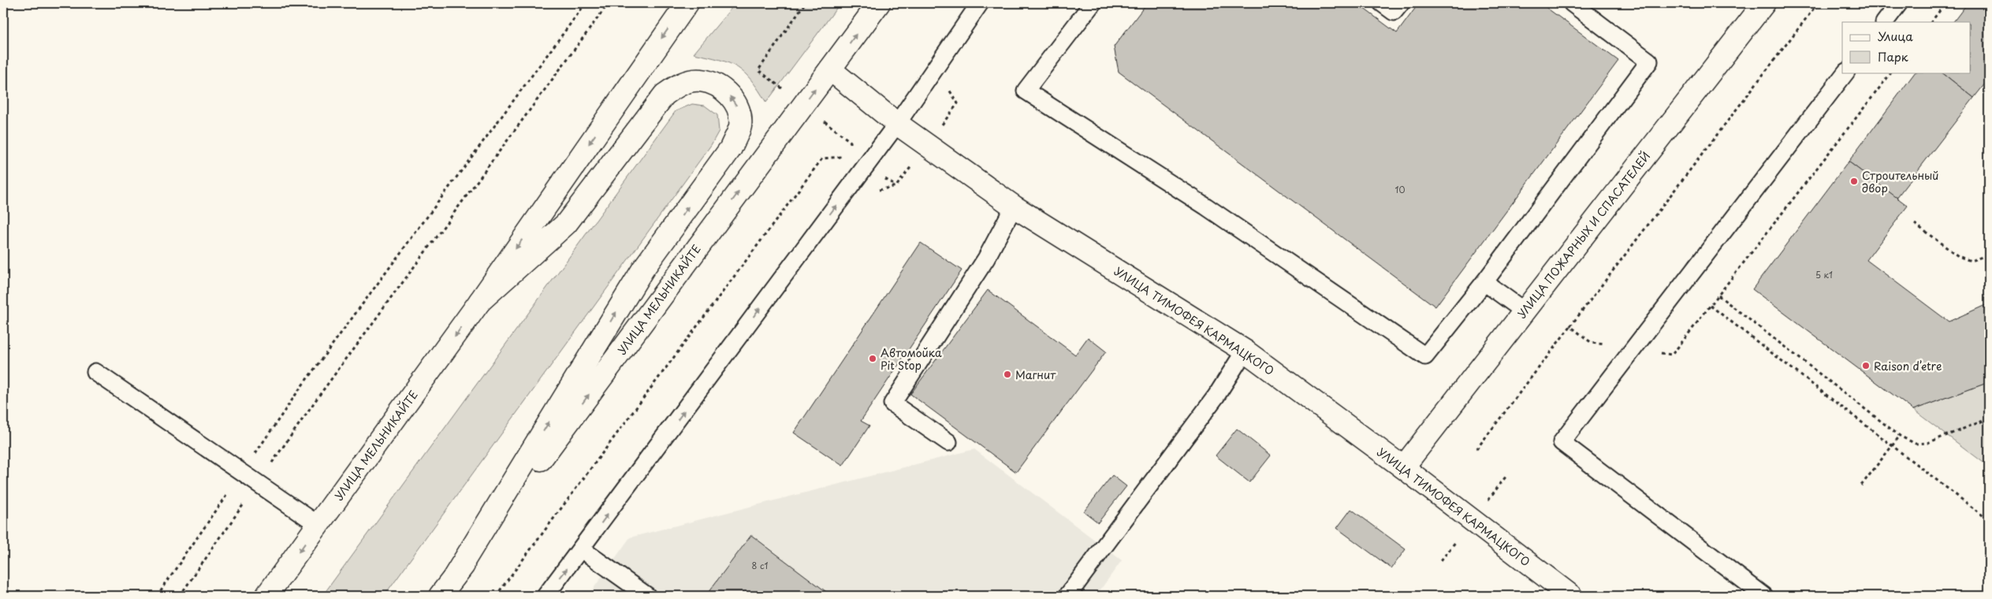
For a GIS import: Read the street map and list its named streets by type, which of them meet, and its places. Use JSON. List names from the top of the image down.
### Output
{
  "streets": {
    "main road": ["УЛИЦА ПОЖАРНЫХ И СПАСАТЕЛЕЙ", "УЛИЦА МЕЛЬНИКАЙТЕ", "УЛИЦА ТИМОФЕЯ КАРМАЦКОГО"]
  },
  "crossings": [
    ["УЛИЦА ПОЖАРНЫХ И СПАСАТЕЛЕЙ", "УЛИЦА ТИМОФЕЯ КАРМАЦКОГО"],
    ["УЛИЦА МЕЛЬНИКАЙТЕ", "УЛИЦА ТИМОФЕЯ КАРМАЦКОГО"]
  ],
  "places": [
    "Строительный двор",
    "Автомойка Pit Stop",
    "Raison d’etre",
    "Магнит"
  ],
  "house_numbers": ["10", "5 к1", "8 с1"],
  "legend": ["Улица", "Парк"]
}
